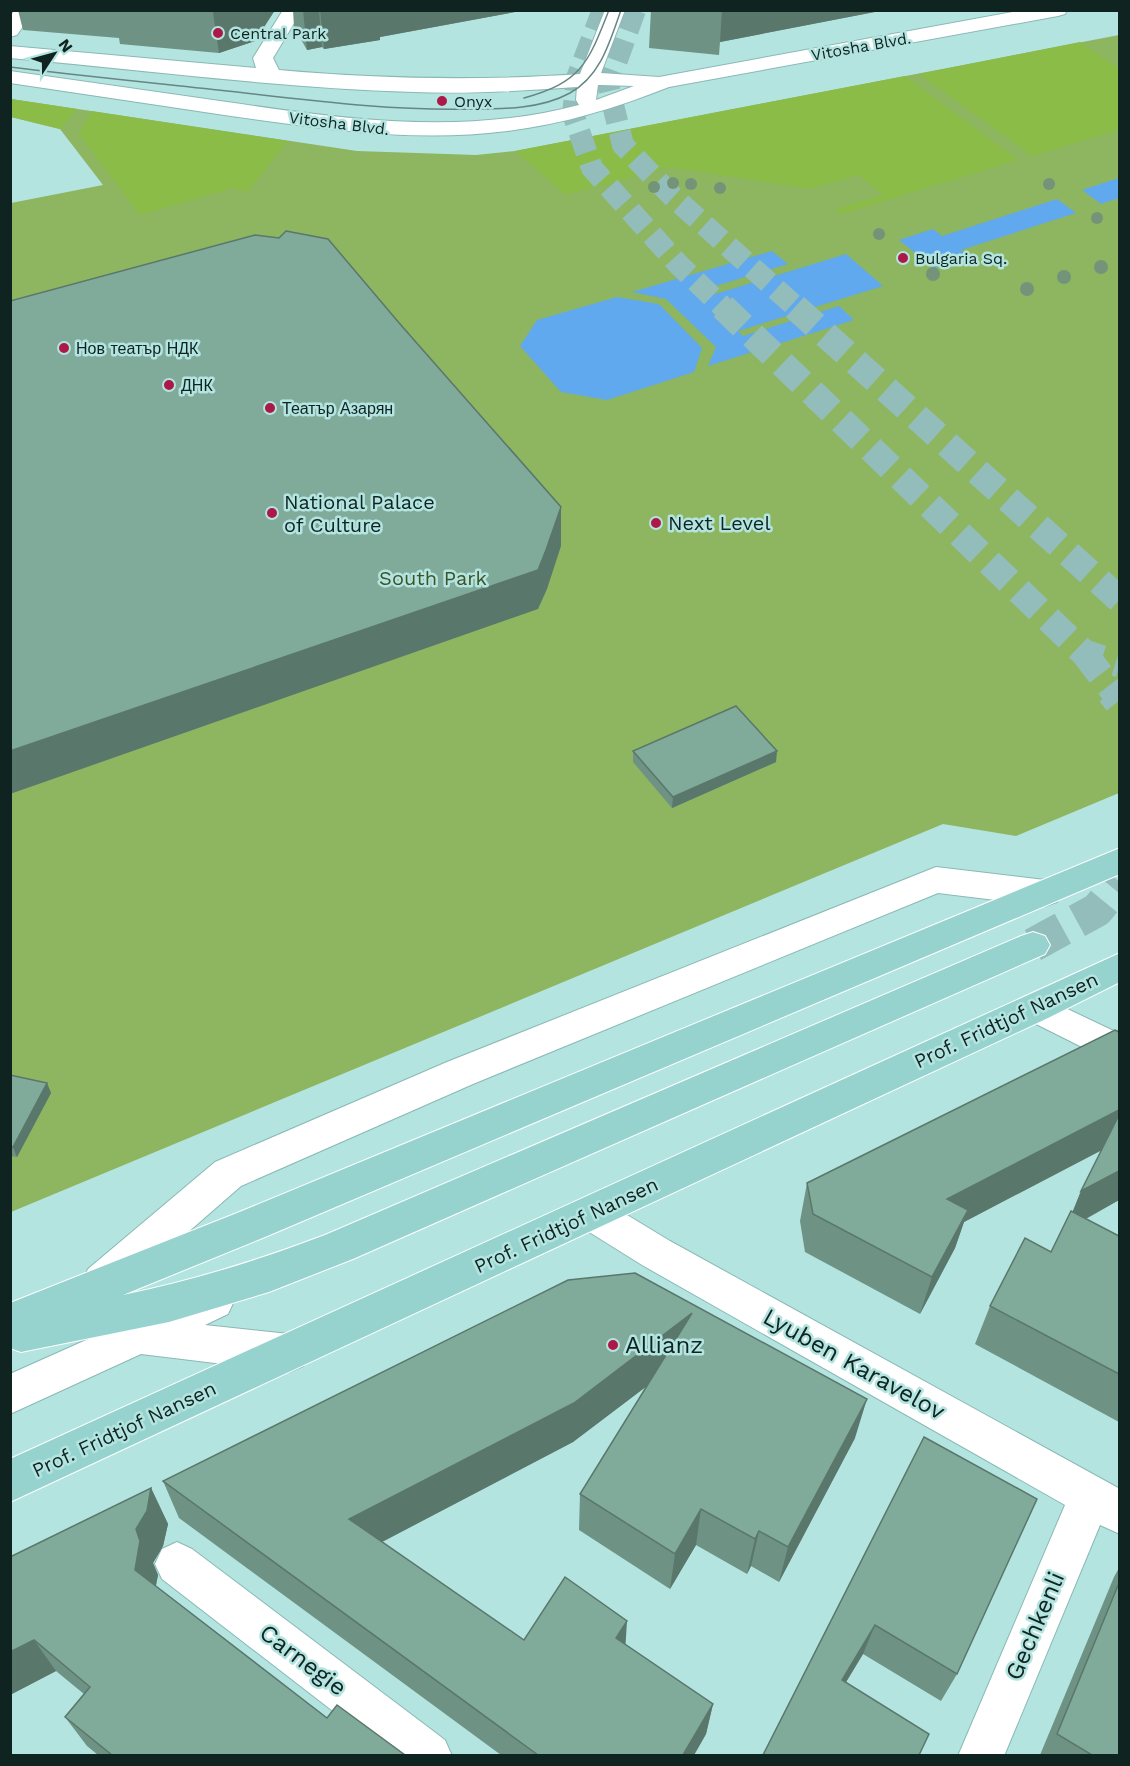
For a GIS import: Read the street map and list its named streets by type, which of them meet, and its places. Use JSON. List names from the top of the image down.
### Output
{
  "streets": {
    "main road": ["Prof. Fridtjof Nansen"],
    "street": [
      "Vitosha Blvd.",
      "Lyuben Karavelov",
      "Gechkenli",
      "Carnegie"
    ]
  },
  "crossings": [
    ["Prof. Fridtjof Nansen", "Lyuben Karavelov"],
    ["Lyuben Karavelov", "Gechkenli"]
  ],
  "parks": ["South Park"],
  "places": [
    "Central Park",
    "Onyx",
    "Bulgaria Sq.",
    "Нов театър НДК",
    "ДНК",
    "Театър Азарян",
    "National Palace of Culture",
    "Next Level",
    "Allianz"
  ],
  "north": "top right"
}
